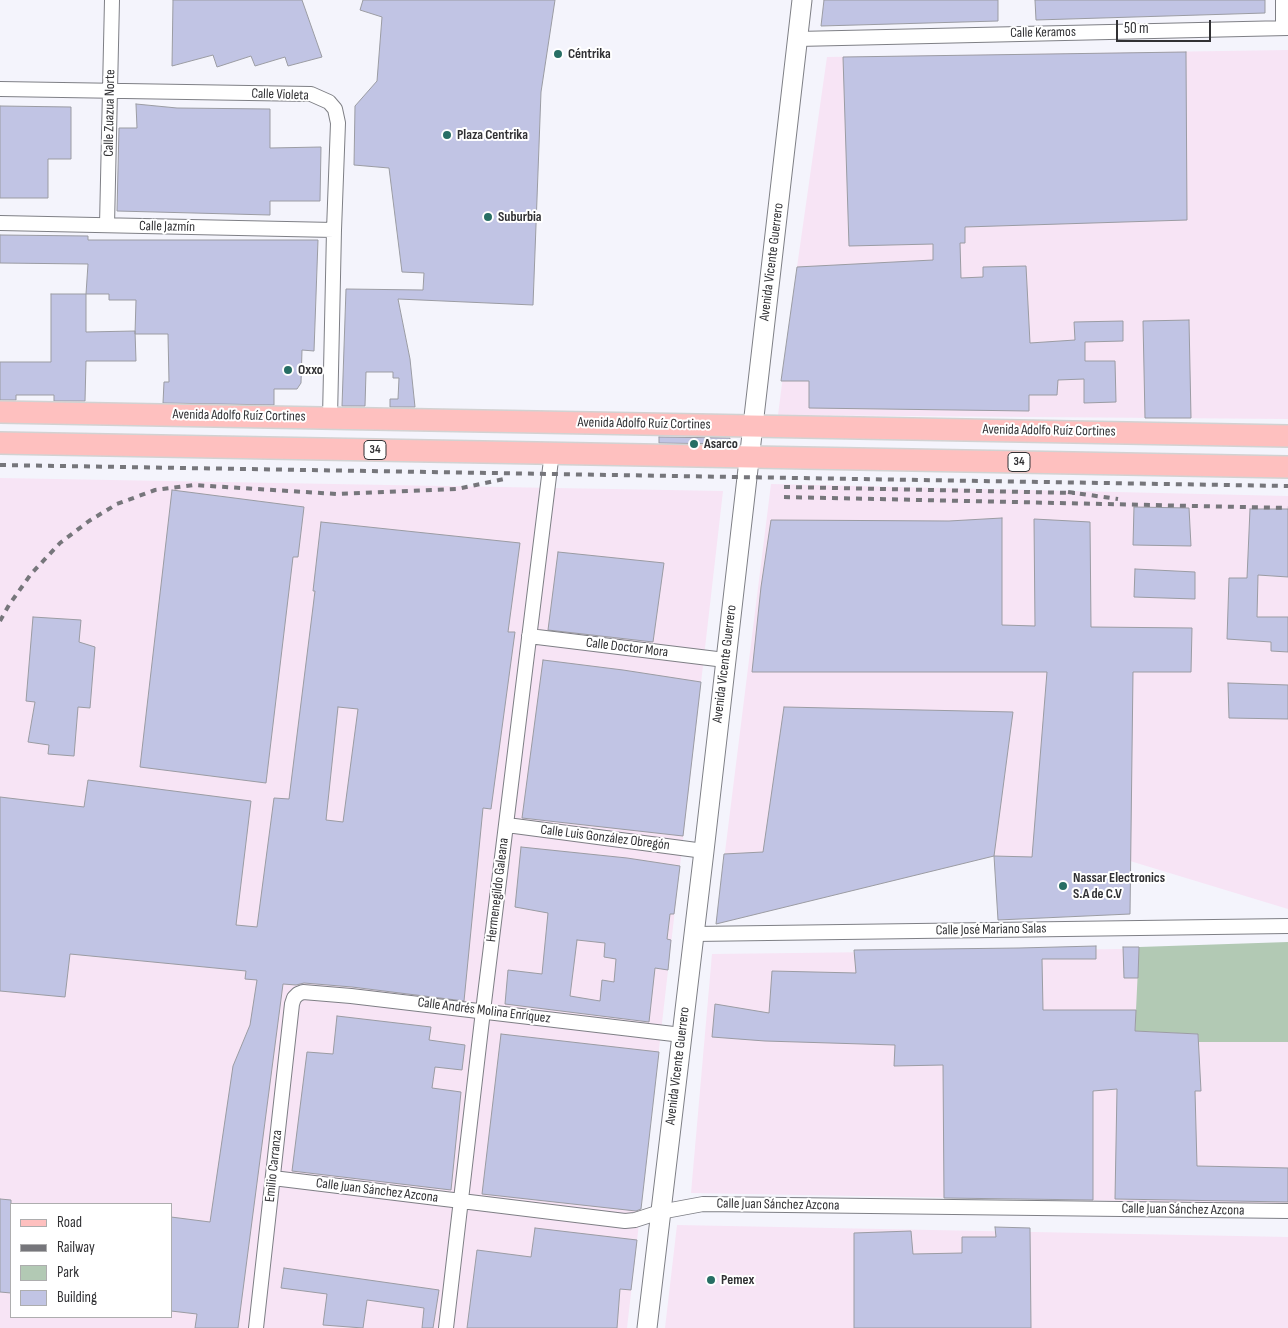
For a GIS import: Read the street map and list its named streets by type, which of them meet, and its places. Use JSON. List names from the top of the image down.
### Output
{
  "streets": {
    "main road": ["Avenida Vicente Guerrero", "Avenida Adolfo Ruíz Cortines", "34"],
    "street": [
      "Calle Keramos",
      "Calle Violeta",
      "Calle Zuazua Norte",
      "Calle Jazmín",
      "Calle Doctor Mora",
      "Calle Luis González Obregón",
      "Hermenegildo Galeana",
      "Calle José Mariano Salas",
      "Calle Andrés Molina Enríquez",
      "Emilio Carranza",
      "Calle Juan Sánchez Azcona"
    ]
  },
  "crossings": [
    ["Calle Keramos", "Avenida Vicente Guerrero"],
    ["Calle Violeta", "Calle Zuazua Norte"],
    ["Calle Violeta", "Calle Jazmín"],
    ["Calle Violeta", "Avenida Adolfo Ruíz Cortines"],
    ["Calle Zuazua Norte", "Calle Jazmín"],
    ["Avenida Vicente Guerrero", "Avenida Adolfo Ruíz Cortines"],
    ["Avenida Vicente Guerrero", "34"],
    ["Avenida Vicente Guerrero", "Calle Doctor Mora"],
    ["Avenida Vicente Guerrero", "Calle Luis González Obregón"],
    ["Avenida Vicente Guerrero", "Calle José Mariano Salas"],
    ["Avenida Vicente Guerrero", "Calle Andrés Molina Enríquez"],
    ["Avenida Vicente Guerrero", "Calle Juan Sánchez Azcona"],
    ["34", "Hermenegildo Galeana"],
    ["Calle Doctor Mora", "Hermenegildo Galeana"],
    ["Calle Luis González Obregón", "Hermenegildo Galeana"],
    ["Hermenegildo Galeana", "Calle Andrés Molina Enríquez"],
    ["Hermenegildo Galeana", "Calle Juan Sánchez Azcona"],
    ["Calle Andrés Molina Enríquez", "Emilio Carranza"],
    ["Emilio Carranza", "Calle Juan Sánchez Azcona"]
  ],
  "places": [
    "Céntrika",
    "Plaza Centrika",
    "Suburbia",
    "Oxxo",
    "Asarco",
    "Nassar Electronics S.A de C.V",
    "Pemex"
  ],
  "legend": [
    "Road",
    "Railway",
    "Park",
    "Building"
  ],
  "scale_bar": "50 m"
}
